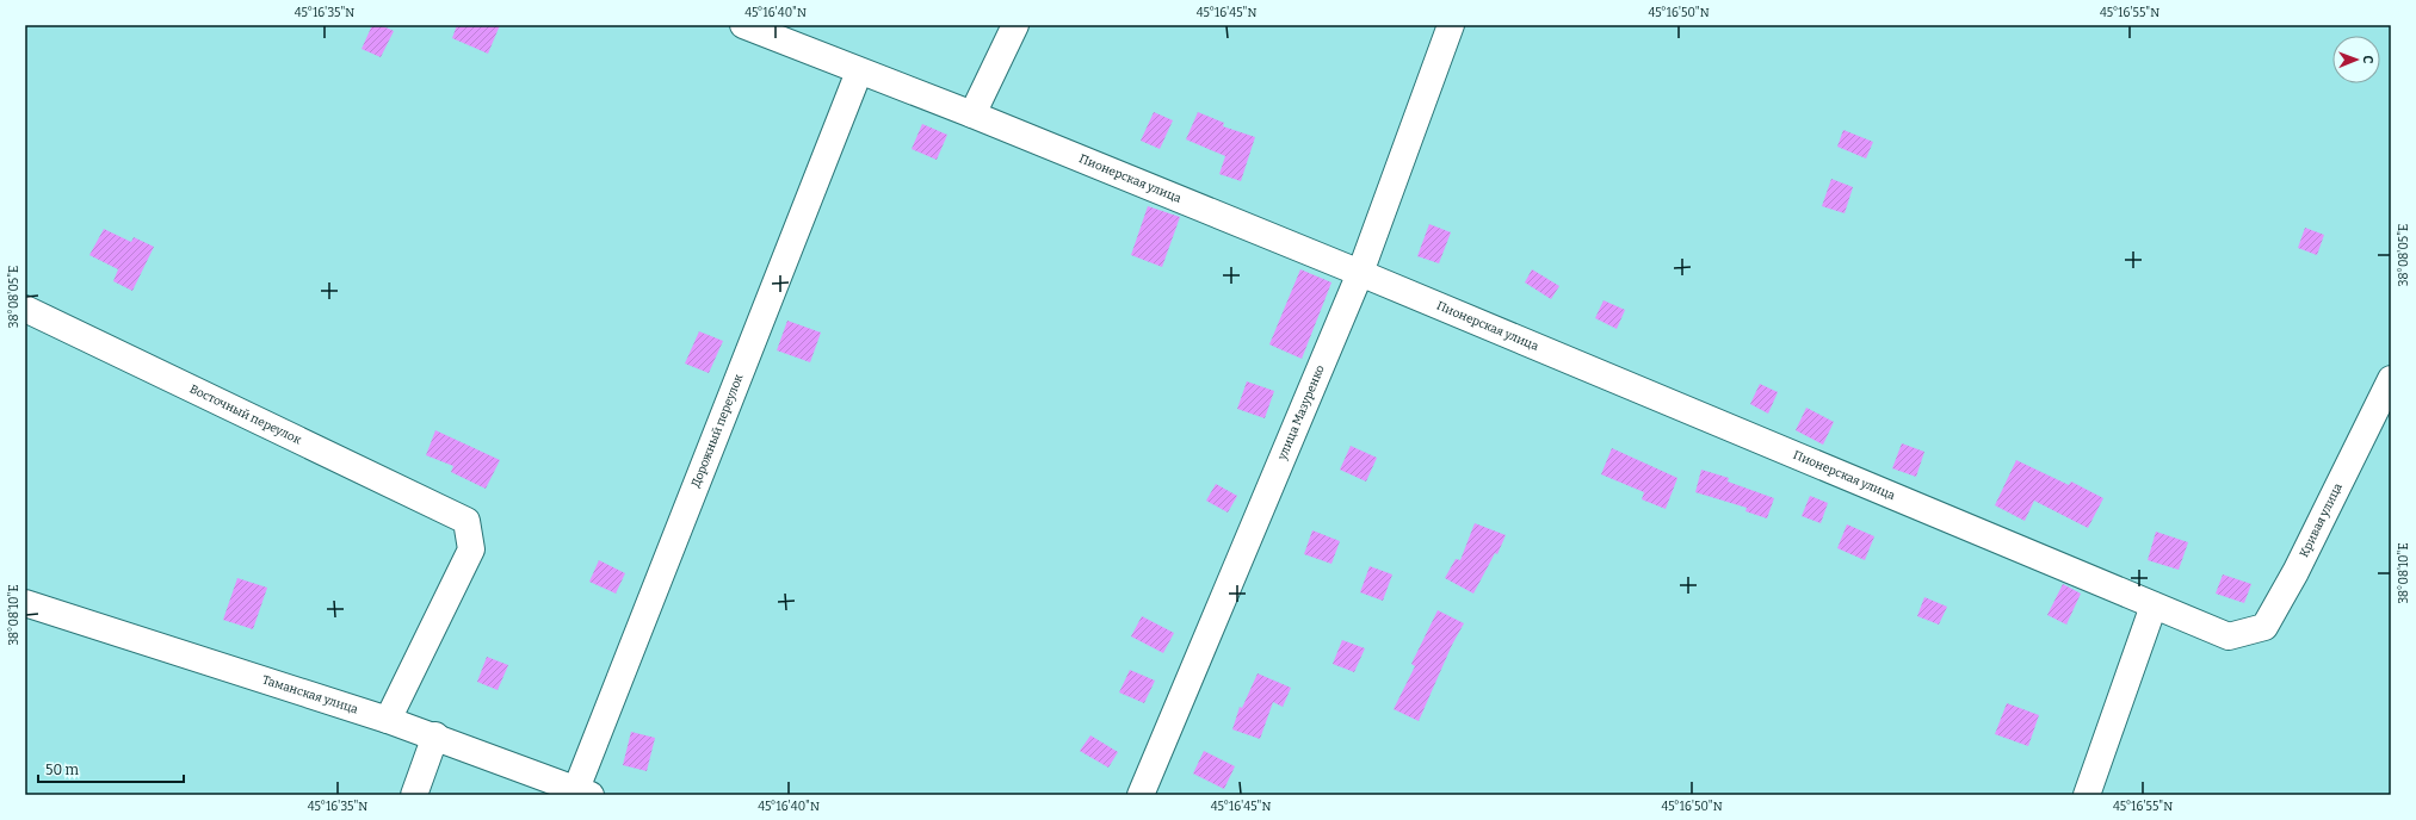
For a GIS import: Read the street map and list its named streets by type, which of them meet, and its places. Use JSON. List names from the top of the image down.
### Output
{
  "streets": {
    "street": [
      "Пионерская улица",
      "улица Мазуренко",
      "Восточный переулок",
      "Дорожный переулок",
      "Кривая улица",
      "Таманская улица"
    ]
  },
  "crossings": [
    ["Пионерская улица", "улица Мазуренко"],
    ["Пионерская улица", "Дорожный переулок"],
    ["Пионерская улица", "Кривая улица"],
    ["Восточный переулок", "Таманская улица"],
    ["Дорожный переулок", "Таманская улица"]
  ],
  "scale_bar": "50 m",
  "north": "right",
  "coordinates": [
    "45°16'35\"N",
    "45°16'40\"N",
    "45°16'45\"N",
    "45°16'50\"N",
    "45°16'55\"N",
    "38°08'05\"E",
    "38°08'10\"E"
  ]
}
